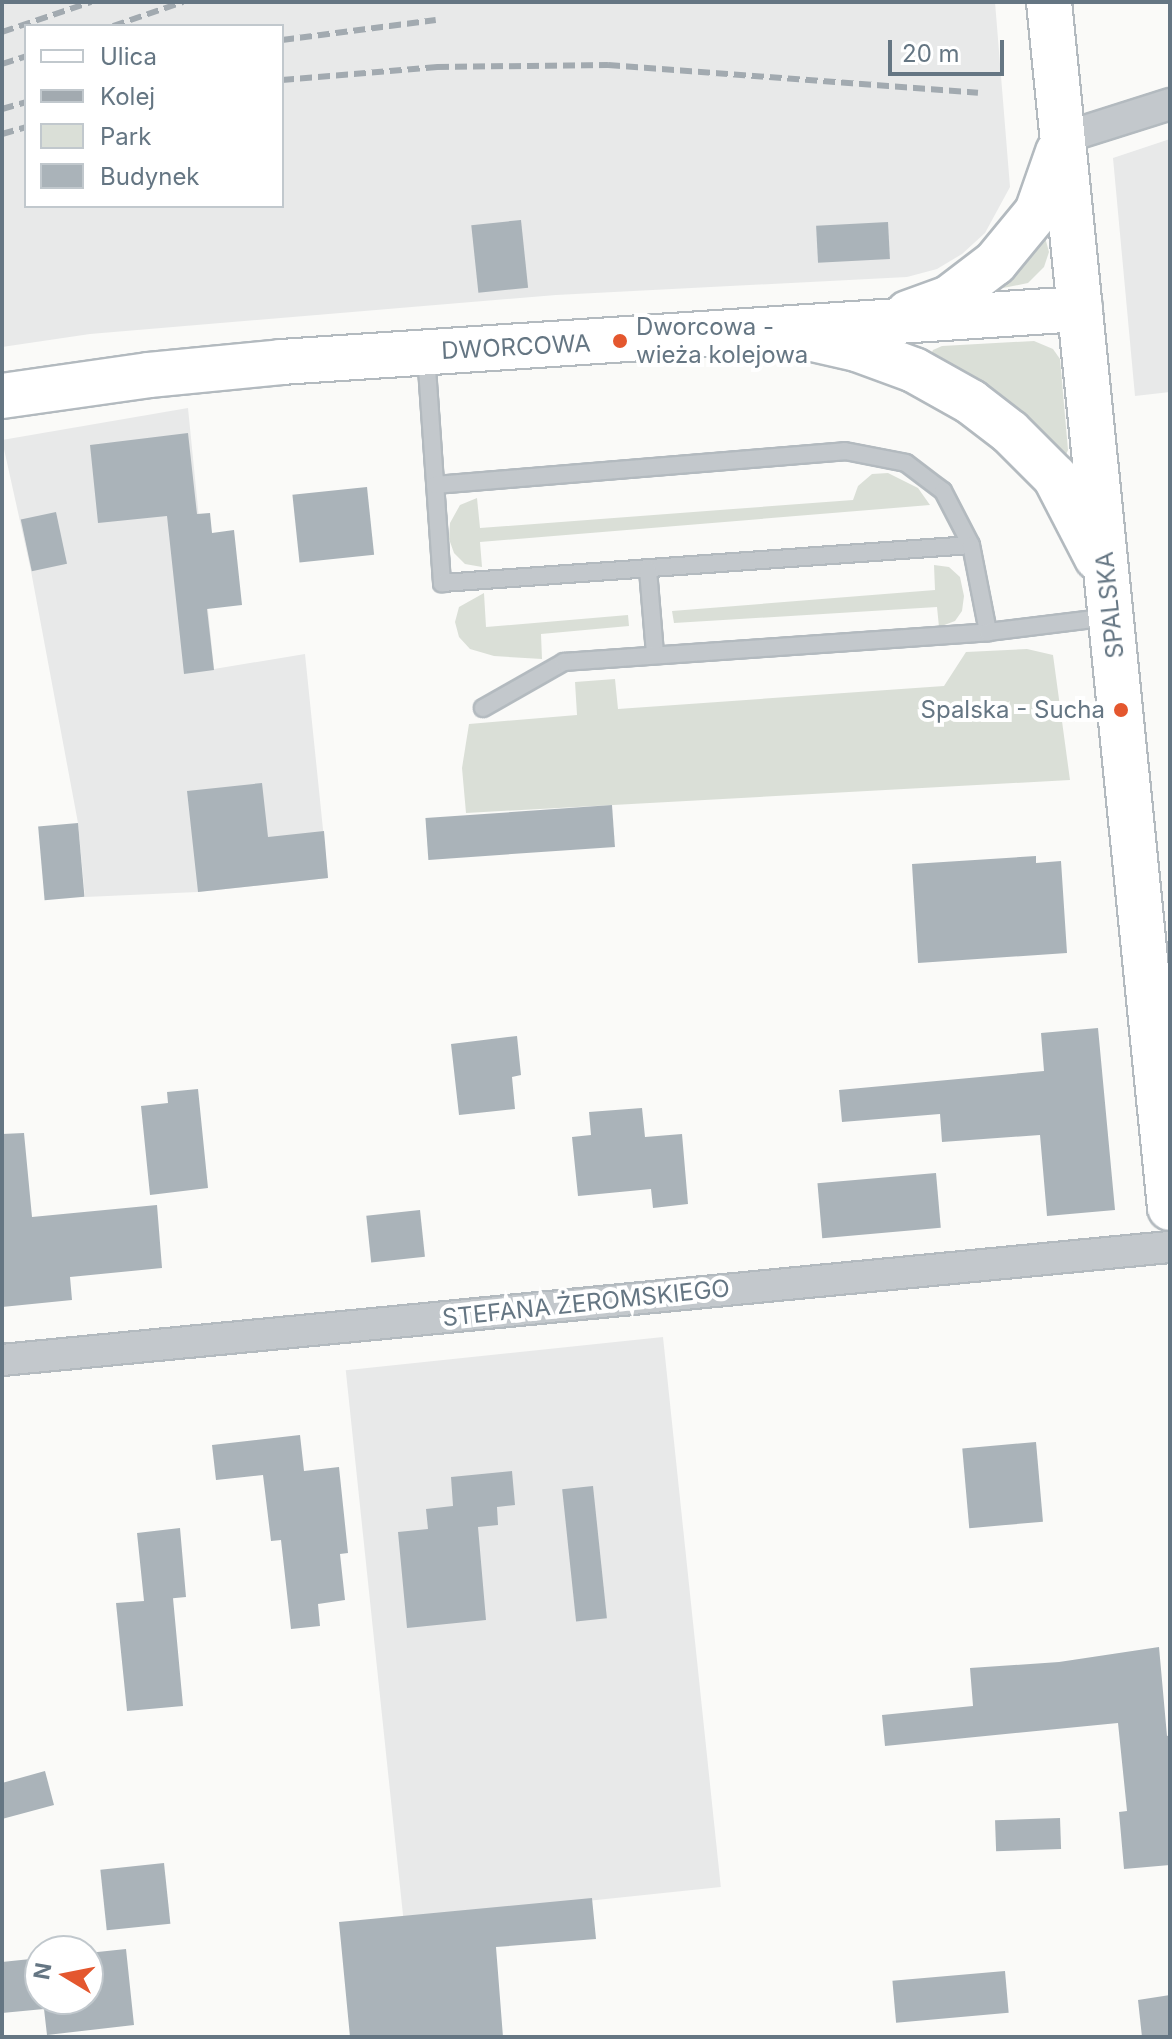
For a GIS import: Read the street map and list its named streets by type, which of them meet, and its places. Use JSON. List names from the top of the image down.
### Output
{
  "streets": {
    "street": ["DWORCOWA", "SPALSKA", "STEFANA ŻEROMSKIEGO"]
  },
  "crossings": [
    ["DWORCOWA", "SPALSKA"]
  ],
  "places": ["Dworcowa - wieża kolejowa", "Spalska - Sucha"],
  "legend": [
    "Ulica",
    "Kolej",
    "Park",
    "Budynek"
  ],
  "scale_bar": "20 m",
  "north": "left"
}
